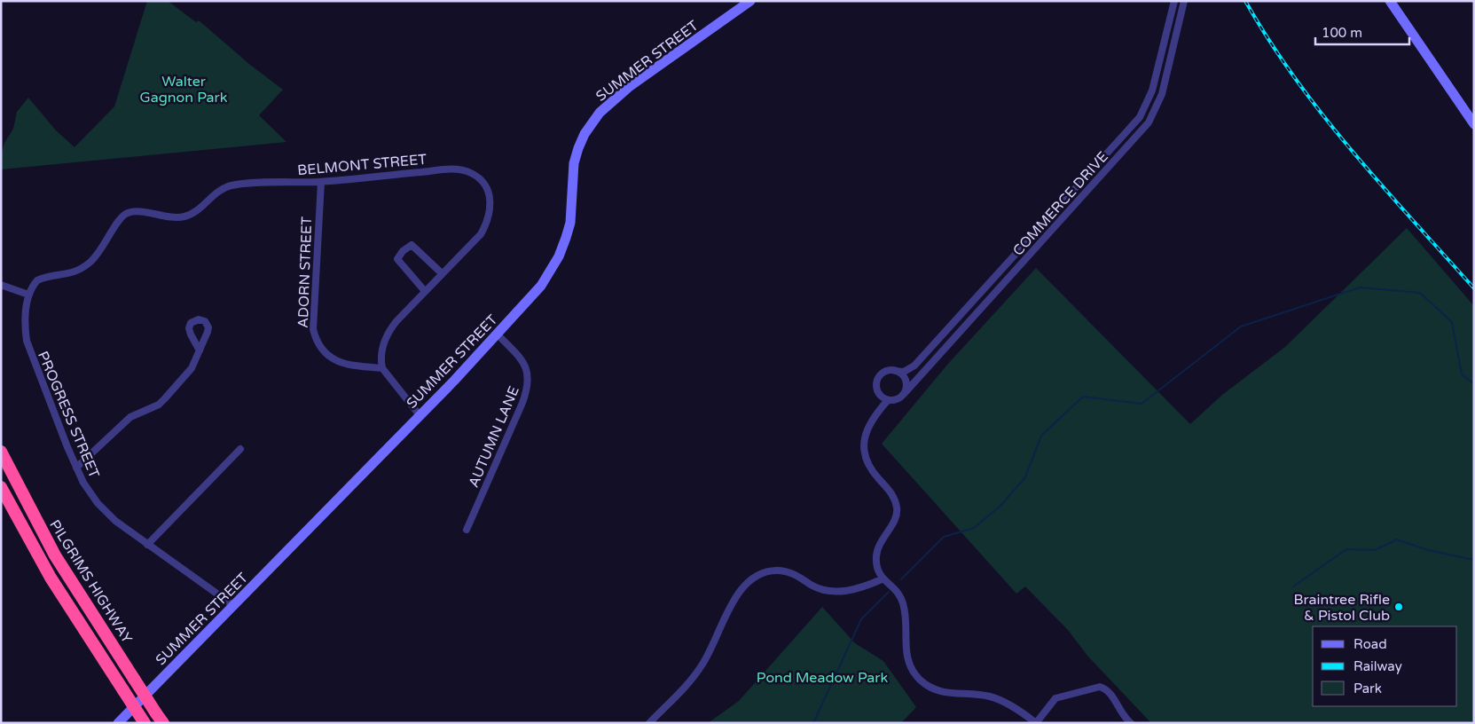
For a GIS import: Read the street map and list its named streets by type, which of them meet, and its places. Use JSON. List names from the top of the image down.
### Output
{
  "streets": {
    "highway": ["PILGRIMS HIGHWAY"],
    "street": [
      "SUMMER STREET",
      "BELMONT STREET",
      "COMMERCE DRIVE",
      "ADORN STREET",
      "PROGRESS STREET",
      "AUTUMN LANE"
    ]
  },
  "crossings": [
    ["SUMMER STREET", "PROGRESS STREET"],
    ["SUMMER STREET", "AUTUMN LANE"],
    ["BELMONT STREET", "ADORN STREET"],
    ["BELMONT STREET", "PROGRESS STREET"]
  ],
  "parks": ["Walter Gagnon Park", "Pond Meadow Park"],
  "places": ["Braintree Rifle & Pistol Club"],
  "legend": ["Road", "Railway", "Park"],
  "scale_bar": "100 m"
}
